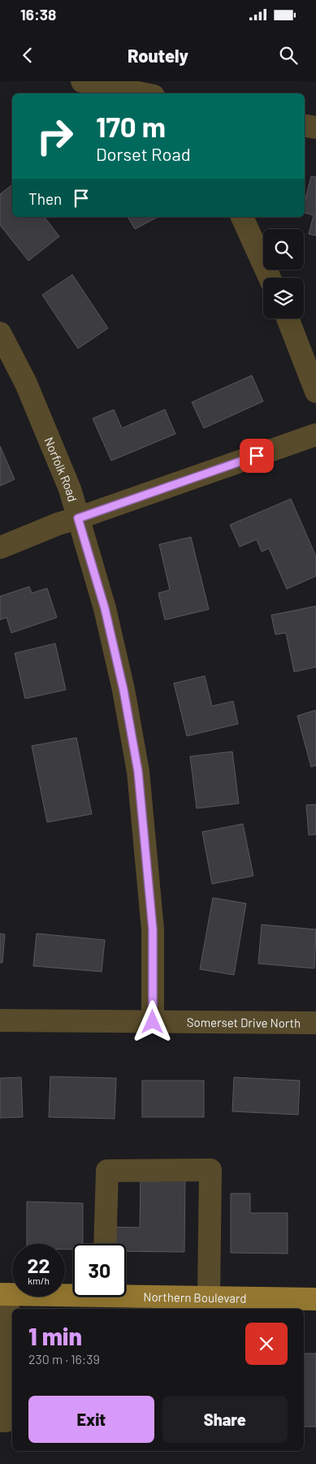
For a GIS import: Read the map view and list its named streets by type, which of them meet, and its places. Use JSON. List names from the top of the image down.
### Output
{
  "streets": {
    "main road": ["Northern Boulevard"],
    "street": ["Norfolk Road", "Somerset Drive North"]
  },
  "crossings": [
    ["Norfolk Road", "Somerset Drive North"]
  ],
  "page": {
    "status": "16:38",
    "header": "Routely",
    "turn": ["170 m", "Dorset Road"],
    "then": "Then",
    "speed": "22 km/h",
    "limit": "30",
    "heading": ["1 min", "230 m · 16:39"],
    "buttons": ["Exit", "Share"]
  }
}
